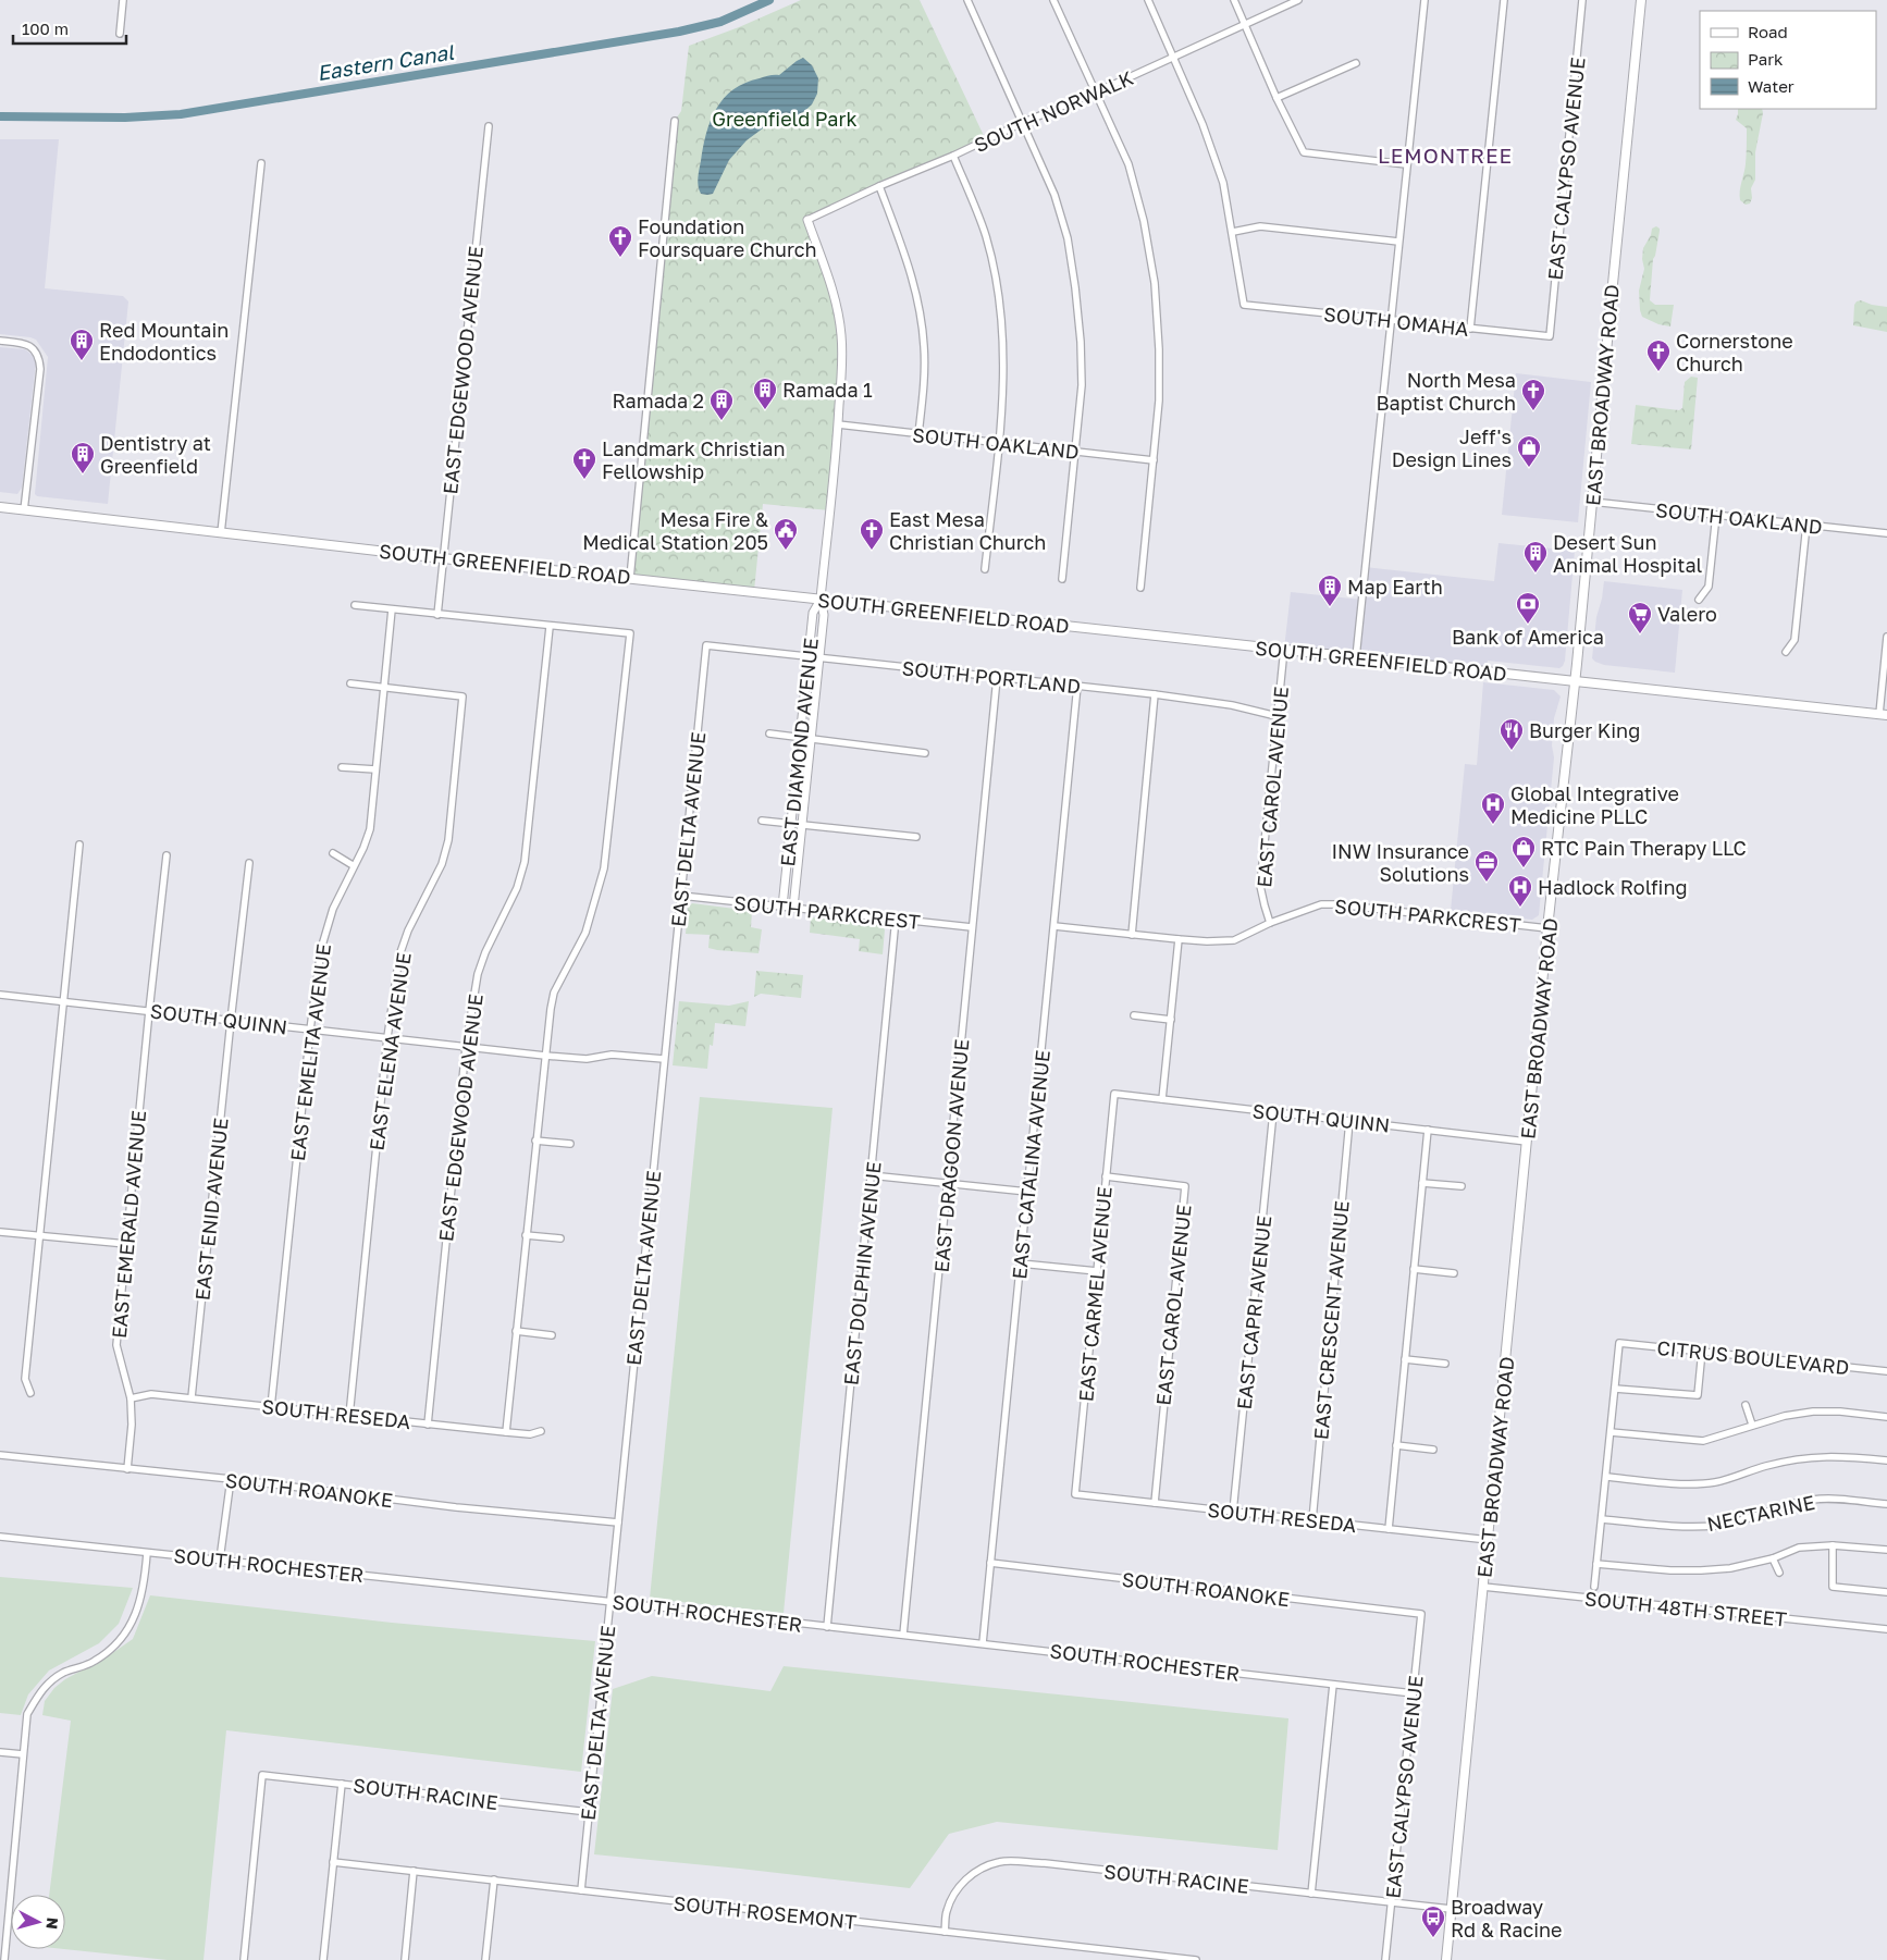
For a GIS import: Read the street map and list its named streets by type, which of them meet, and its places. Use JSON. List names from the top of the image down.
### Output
{
  "streets": {
    "main road": ["EAST BROADWAY ROAD", "SOUTH GREENFIELD ROAD"],
    "street": [
      "SOUTH NORWALK",
      "EAST CALYPSO AVENUE",
      "SOUTH OMAHA",
      "EAST EDGEWOOD AVENUE",
      "SOUTH OAKLAND",
      "SOUTH PORTLAND",
      "EAST DIAMOND AVENUE",
      "EAST CAROL AVENUE",
      "EAST DELTA AVENUE",
      "SOUTH PARKCREST",
      "SOUTH QUINN",
      "EAST ELENA AVENUE",
      "EAST EMELITA AVENUE",
      "EAST DRAGOON AVENUE",
      "EAST CATALINA AVENUE",
      "EAST ENID AVENUE",
      "EAST EMERALD AVENUE",
      "EAST DOLPHIN AVENUE",
      "EAST CARMEL AVENUE",
      "EAST CAPRI AVENUE",
      "EAST CRESCENT AVENUE",
      "CITRUS BOULEVARD",
      "SOUTH RESEDA",
      "SOUTH ROANOKE",
      "NECTARINE",
      "SOUTH ROCHESTER",
      "SOUTH 48TH STREET",
      "SOUTH RACINE",
      "SOUTH ROSEMONT"
    ]
  },
  "crossings": [
    ["SOUTH NORWALK", "EAST DIAMOND AVENUE"],
    ["EAST CALYPSO AVENUE", "SOUTH OMAHA"],
    ["EAST CALYPSO AVENUE", "SOUTH ROANOKE"],
    ["EAST CALYPSO AVENUE", "SOUTH ROCHESTER"],
    ["EAST CALYPSO AVENUE", "SOUTH RACINE"],
    ["EAST EDGEWOOD AVENUE", "SOUTH GREENFIELD ROAD"],
    ["EAST EDGEWOOD AVENUE", "SOUTH QUINN"],
    ["EAST EDGEWOOD AVENUE", "SOUTH RESEDA"],
    ["EAST BROADWAY ROAD", "SOUTH OAKLAND"],
    ["EAST BROADWAY ROAD", "SOUTH GREENFIELD ROAD"],
    ["EAST BROADWAY ROAD", "SOUTH PARKCREST"],
    ["EAST BROADWAY ROAD", "SOUTH QUINN"],
    ["EAST BROADWAY ROAD", "SOUTH RESEDA"],
    ["EAST BROADWAY ROAD", "SOUTH 48TH STREET"],
    ["EAST BROADWAY ROAD", "SOUTH RACINE"],
    ["SOUTH OAKLAND", "EAST DIAMOND AVENUE"],
    ["SOUTH GREENFIELD ROAD", "EAST DIAMOND AVENUE"],
    ["SOUTH GREENFIELD ROAD", "EAST CAROL AVENUE"],
    ["SOUTH PORTLAND", "EAST DIAMOND AVENUE"],
    ["SOUTH PORTLAND", "EAST CAROL AVENUE"],
    ["SOUTH PORTLAND", "EAST DELTA AVENUE"],
    ["SOUTH PORTLAND", "EAST DRAGOON AVENUE"],
    ["SOUTH PORTLAND", "EAST CATALINA AVENUE"],
    ["EAST DIAMOND AVENUE", "SOUTH PARKCREST"],
    ["EAST CAROL AVENUE", "SOUTH PARKCREST"],
    ["EAST CAROL AVENUE", "EAST CARMEL AVENUE"],
    ["EAST CAROL AVENUE", "SOUTH RESEDA"],
    ["EAST DELTA AVENUE", "SOUTH PARKCREST"],
    ["EAST DELTA AVENUE", "SOUTH QUINN"],
    ["EAST DELTA AVENUE", "SOUTH ROANOKE"],
    ["EAST DELTA AVENUE", "SOUTH ROCHESTER"],
    ["EAST DELTA AVENUE", "SOUTH RACINE"],
    ["EAST DELTA AVENUE", "SOUTH ROSEMONT"],
    ["SOUTH PARKCREST", "EAST DRAGOON AVENUE"],
    ["SOUTH PARKCREST", "EAST CATALINA AVENUE"],
    ["SOUTH PARKCREST", "EAST DOLPHIN AVENUE"],
    ["SOUTH QUINN", "EAST ELENA AVENUE"],
    ["SOUTH QUINN", "EAST EMELITA AVENUE"],
    ["SOUTH QUINN", "EAST ENID AVENUE"],
    ["SOUTH QUINN", "EAST EMERALD AVENUE"],
    ["SOUTH QUINN", "EAST CARMEL AVENUE"],
    ["SOUTH QUINN", "EAST CAPRI AVENUE"],
    ["SOUTH QUINN", "EAST CRESCENT AVENUE"],
    ["EAST ELENA AVENUE", "EAST EMELITA AVENUE"],
    ["EAST ELENA AVENUE", "SOUTH RESEDA"],
    ["EAST EMELITA AVENUE", "SOUTH RESEDA"],
    ["EAST DRAGOON AVENUE", "SOUTH ROCHESTER"],
    ["EAST CATALINA AVENUE", "SOUTH ROANOKE"],
    ["EAST CATALINA AVENUE", "SOUTH ROCHESTER"],
    ["EAST ENID AVENUE", "SOUTH RESEDA"],
    ["EAST EMERALD AVENUE", "SOUTH RESEDA"],
    ["EAST EMERALD AVENUE", "SOUTH ROANOKE"],
    ["EAST DOLPHIN AVENUE", "SOUTH ROCHESTER"],
    ["EAST CARMEL AVENUE", "SOUTH RESEDA"],
    ["EAST CAPRI AVENUE", "SOUTH RESEDA"],
    ["EAST CRESCENT AVENUE", "SOUTH RESEDA"],
    ["SOUTH RACINE", "SOUTH ROSEMONT"]
  ],
  "districts": ["LEMONTREE"],
  "water": ["Eastern Canal"],
  "parks": ["Greenfield Park"],
  "places": {
    "church": [
      "Foundation Foursquare Church",
      "Cornerstone Church",
      "North Mesa Baptist Church",
      "Landmark Christian Fellowship",
      "East Mesa Christian Church"
    ],
    "building": [
      "Red Mountain Endodontics",
      "Ramada 1",
      "Ramada 2",
      "Dentistry at Greenfield",
      "Desert Sun Animal Hospital",
      "Map Earth"
    ],
    "shop": ["Jeff's Design Lines", "RTC Pain Therapy LLC"],
    "public building": ["Mesa Fire & Medical Station 205"],
    "bank": ["Bank of America"],
    "supermarket": ["Valero"],
    "restaurant": ["Burger King"],
    "hospital": ["Global Integrative Medicine PLLC", "Hadlock Rolfing"],
    "office": ["INW Insurance Solutions"],
    "bus stop": ["Broadway Rd & Racine"]
  },
  "legend": ["Road", "Park", "Water"],
  "scale_bar": "100 m",
  "north": "right"
}
